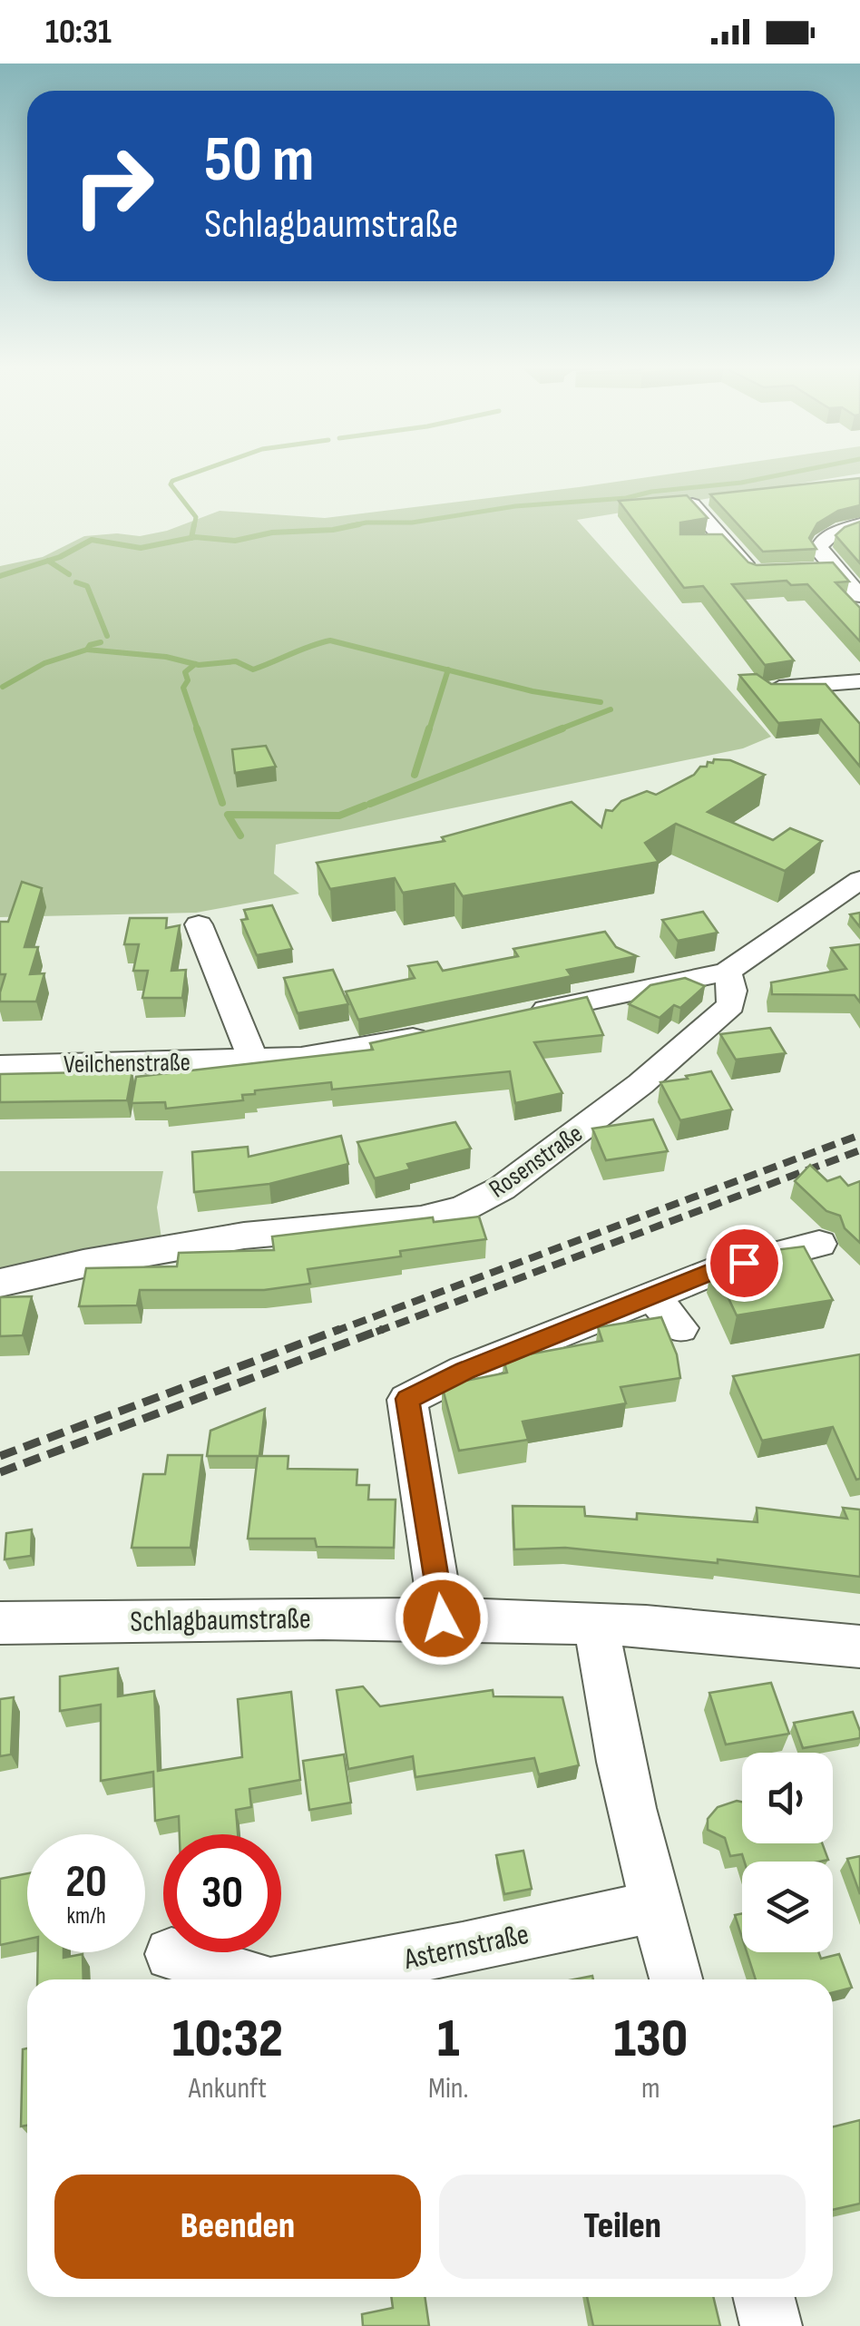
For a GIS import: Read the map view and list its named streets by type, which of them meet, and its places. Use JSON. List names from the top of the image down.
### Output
{
  "streets": {
    "street": [
      "Veilchenstraße",
      "Rosenstraße",
      "Schlagbaumstraße",
      "Asternstraße"
    ]
  },
  "page": {
    "status": "10:31",
    "turn": ["50 m", "Schlagbaumstraße"],
    "speed": "20 km/h",
    "limit": "30",
    "eta": [
      "10:32",
      "Ankunft",
      "1",
      "Min.",
      "130",
      "m"
    ],
    "buttons": ["Beenden", "Teilen"]
  }
}
